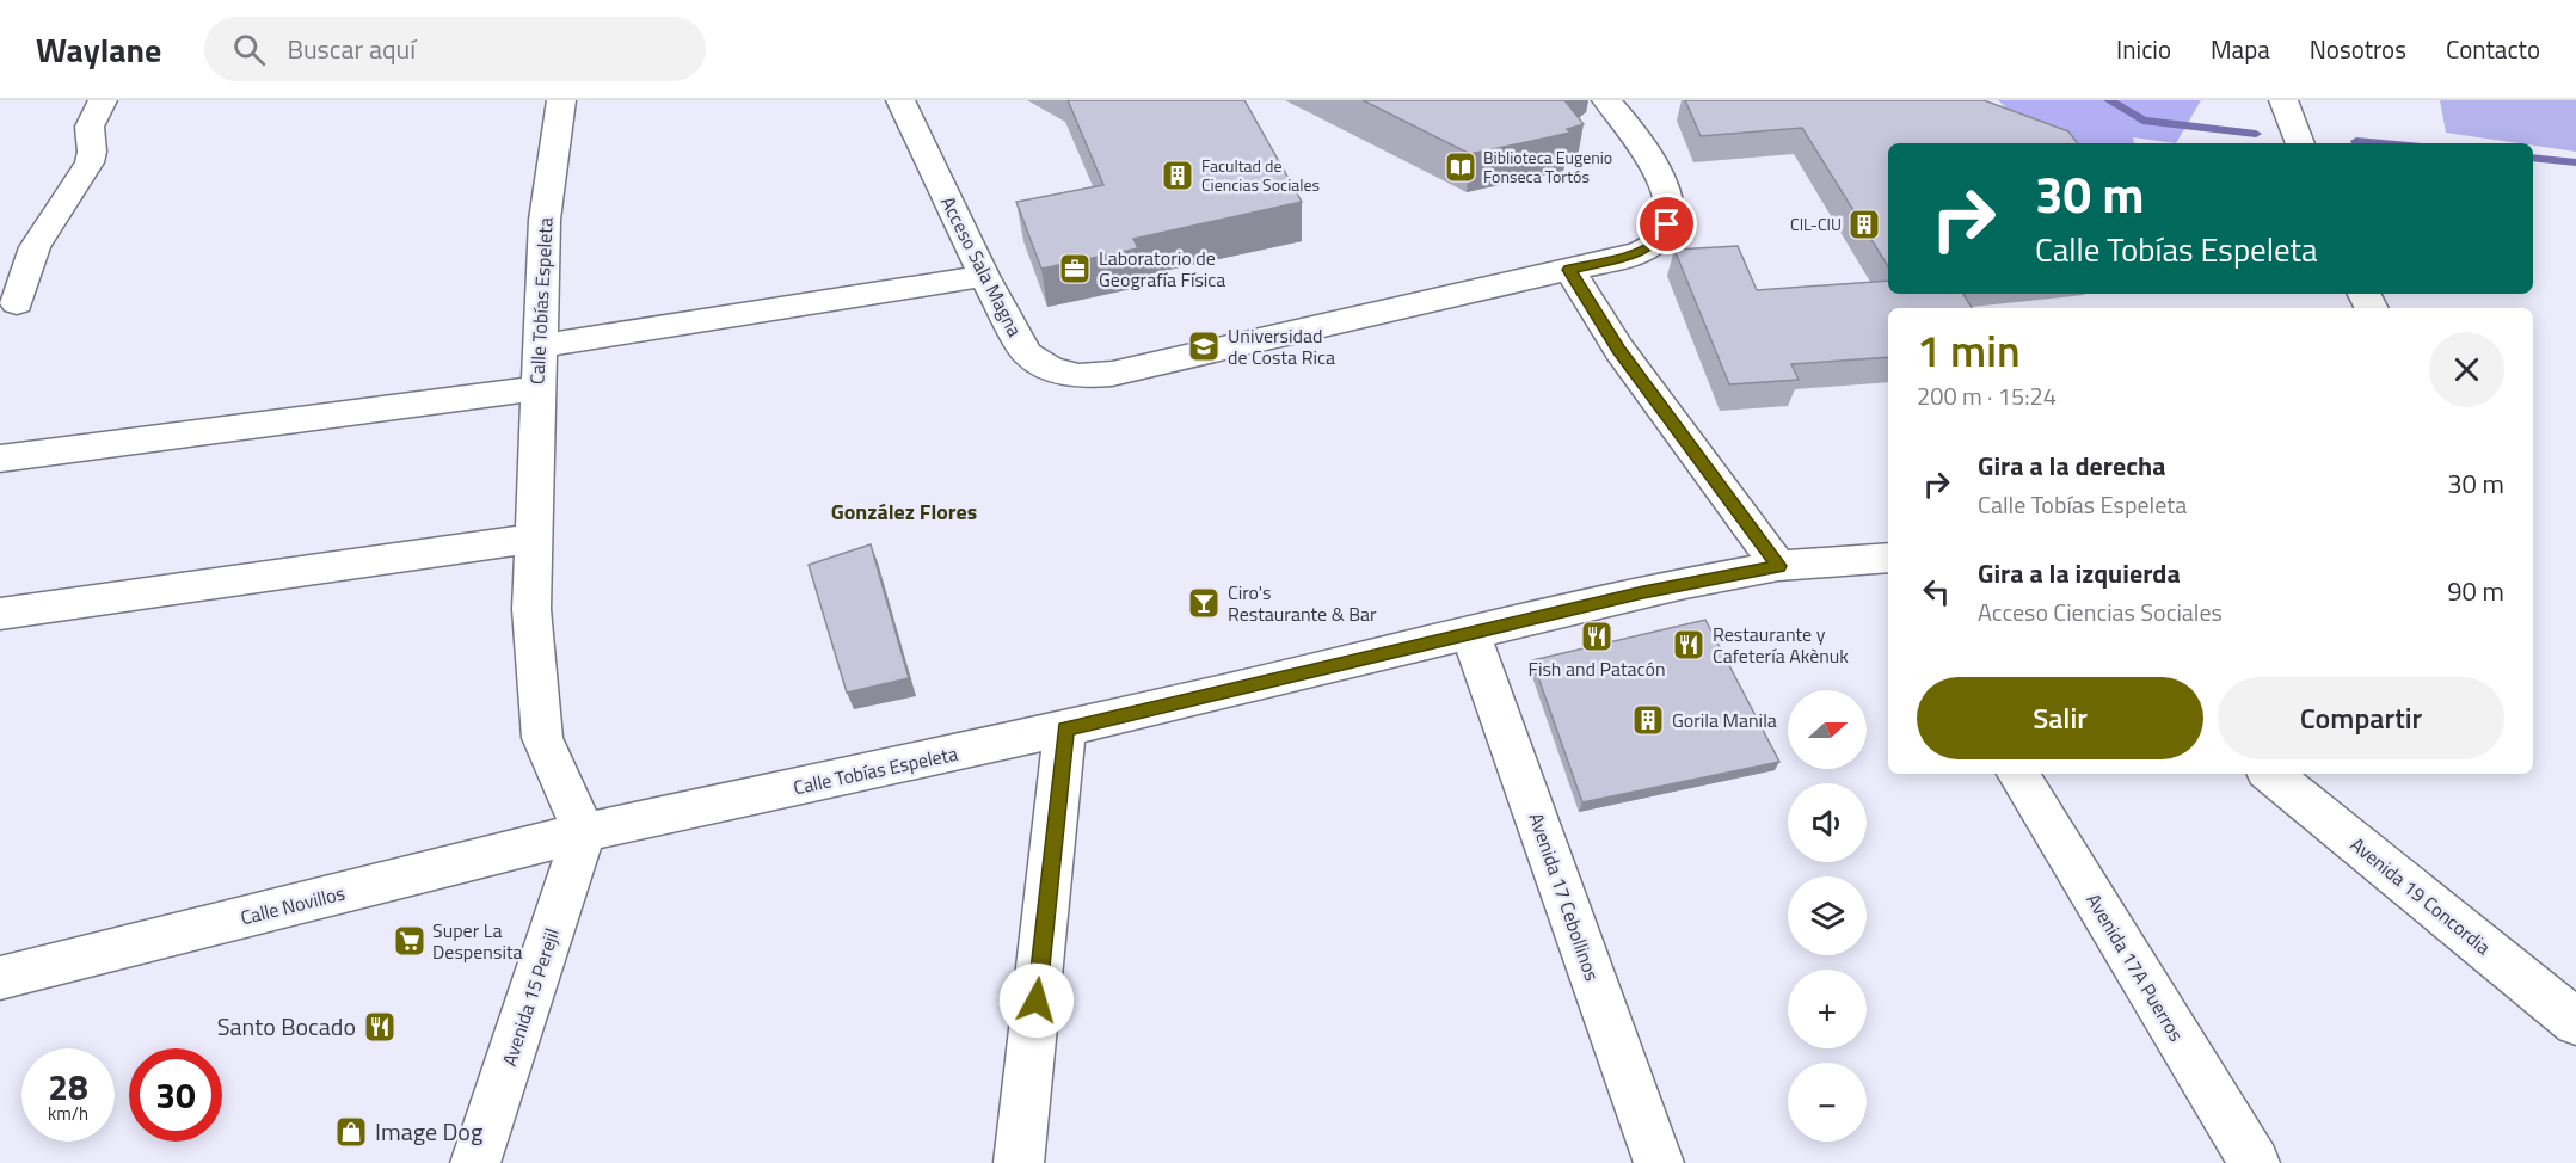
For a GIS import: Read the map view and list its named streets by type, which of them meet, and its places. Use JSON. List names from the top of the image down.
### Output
{
  "streets": {
    "street": [
      "Acceso Sala Magna",
      "Calle Tobías Espeleta",
      "Avenida 19 Concordia",
      "Avenida 17 Cebollinos",
      "Calle Novillos",
      "Avenida 17A Puerros",
      "Avenida 15 Perejil"
    ]
  },
  "crossings": [
    ["Calle Tobías Espeleta", "Avenida 17 Cebollinos"],
    ["Calle Tobías Espeleta", "Calle Novillos"],
    ["Calle Tobías Espeleta", "Avenida 15 Perejil"],
    ["Calle Novillos", "Avenida 15 Perejil"]
  ],
  "districts": ["González Flores"],
  "places": {
    "library": ["Biblioteca Eugenio Fonseca Tortós"],
    "building": ["Facultad de Ciencias Sociales", "CIL-CIU", "Gorila Manila"],
    "office": ["Laboratorio de Geografía Física"],
    "school or university": ["Universidad de Costa Rica"],
    "bar": ["Ciro's Restaurante & Bar"],
    "restaurant": ["Fish and Patacón", "Restaurante y Cafetería Akènuk", "Santo Bocado"],
    "supermarket": ["Super La Despensita"],
    "shop": ["Image Dog"]
  },
  "north": "right",
  "page": {
    "header": "Waylane",
    "search": "Buscar aquí",
    "nav": [
      "Inicio",
      "Mapa",
      "Nosotros",
      "Contacto"
    ],
    "turn": ["30 m", "Calle Tobías Espeleta"],
    "heading": ["1 min", "200 m · 15:24"],
    "list": [
      {
        "name": "Gira a la derecha",
        "note": "Calle Tobías Espeleta",
        "value": "30 m"
      },
      {
        "name": "Gira a la izquierda",
        "note": "Acceso Ciencias Sociales",
        "value": "90 m"
      }
    ],
    "buttons": ["Salir", "Compartir"],
    "map_buttons": ["+", "−"],
    "speed": "28 km/h",
    "limit": "30"
  }
}
